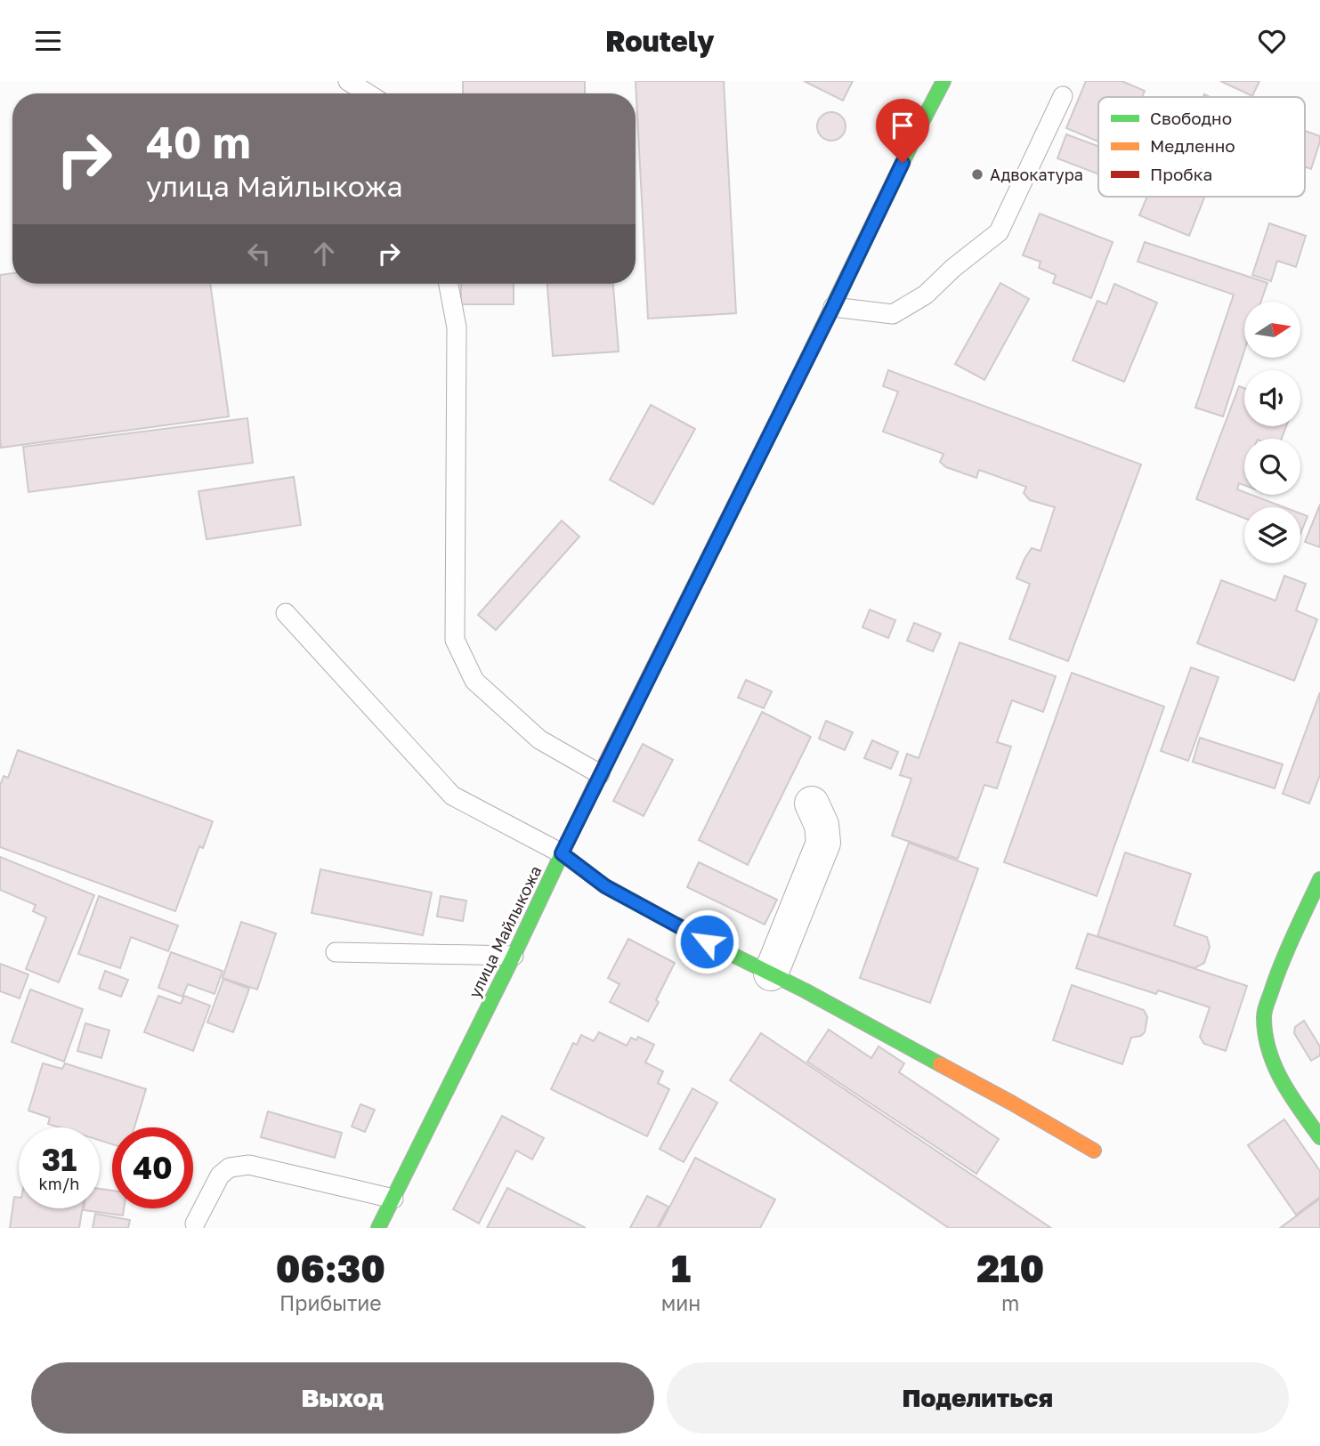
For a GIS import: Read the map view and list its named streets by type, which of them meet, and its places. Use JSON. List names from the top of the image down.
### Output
{
  "streets": {
    "street": ["улица Майлыкожа"]
  },
  "places": ["Адвокатура"],
  "legend": ["Свободно", "Медленно", "Пробка"],
  "north": "right",
  "page": {
    "header": "Routely",
    "turn": ["40 m", "улица Майлыкожа"],
    "speed": "31 km/h",
    "limit": "40",
    "eta": [
      "06:30",
      "Прибытие",
      "1",
      "мин",
      "210",
      "m"
    ],
    "buttons": ["Выход", "Поделиться"]
  }
}
